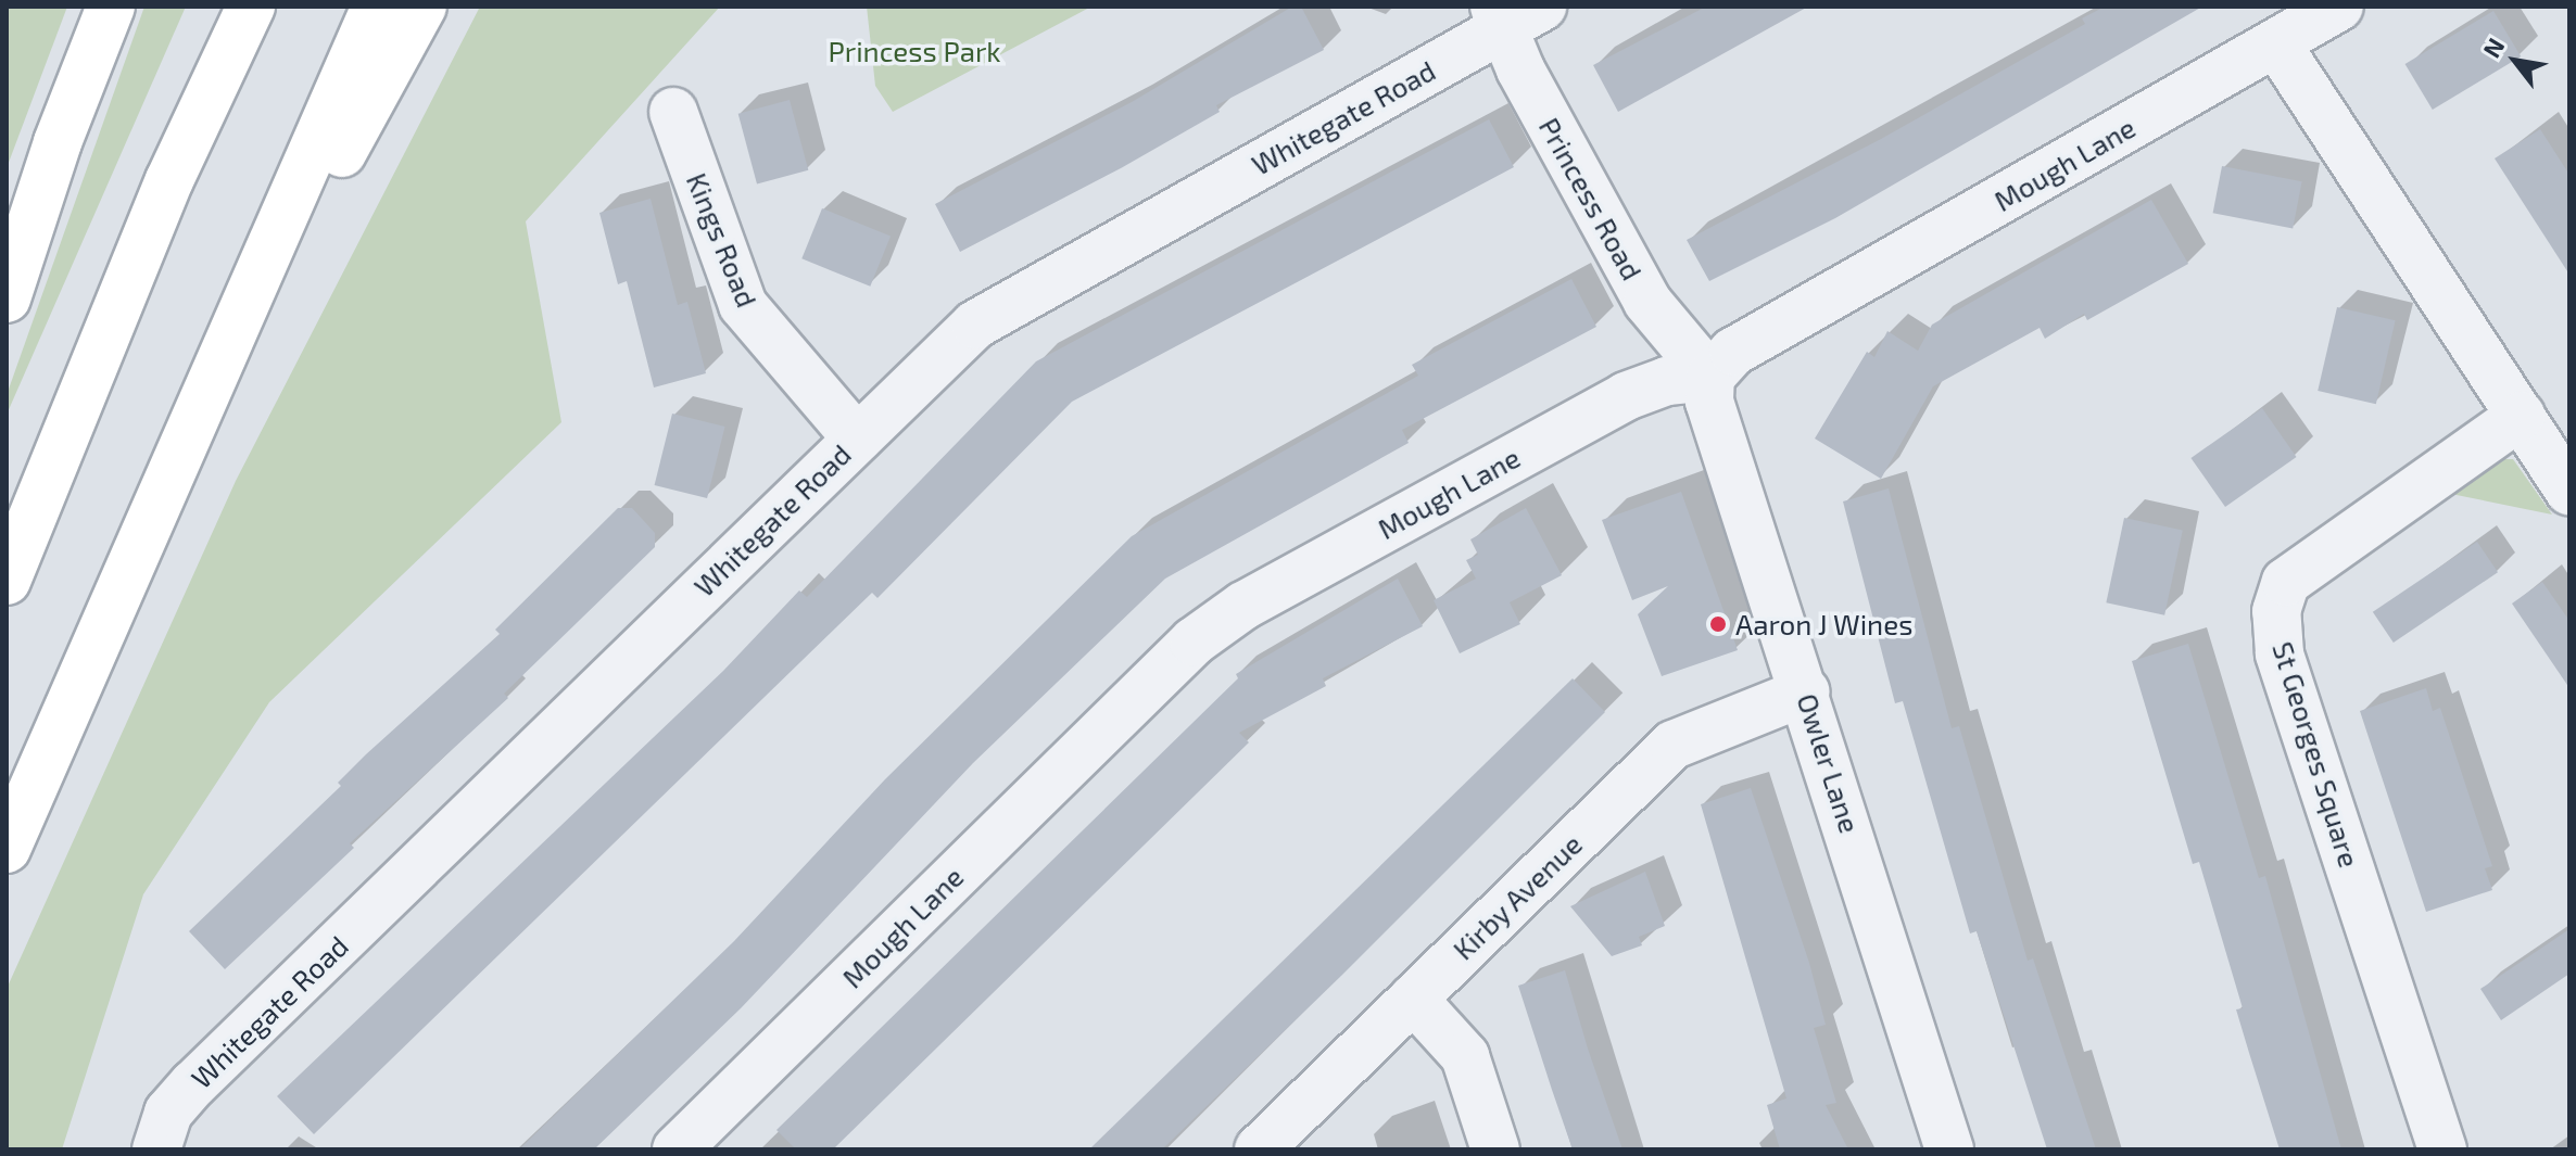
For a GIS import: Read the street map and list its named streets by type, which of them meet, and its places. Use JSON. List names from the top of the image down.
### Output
{
  "streets": {
    "street": [
      "Whitegate Road",
      "Mough Lane",
      "Princess Road",
      "Kings Road",
      "St Georges Square",
      "Owler Lane",
      "Kirby Avenue"
    ]
  },
  "crossings": [
    ["Whitegate Road", "Princess Road"],
    ["Whitegate Road", "Kings Road"],
    ["Mough Lane", "Princess Road"],
    ["Mough Lane", "Owler Lane"],
    ["Princess Road", "Owler Lane"],
    ["Owler Lane", "Kirby Avenue"]
  ],
  "parks": ["Princess Park"],
  "places": ["Aaron J Wines"],
  "north": "top left"
}
